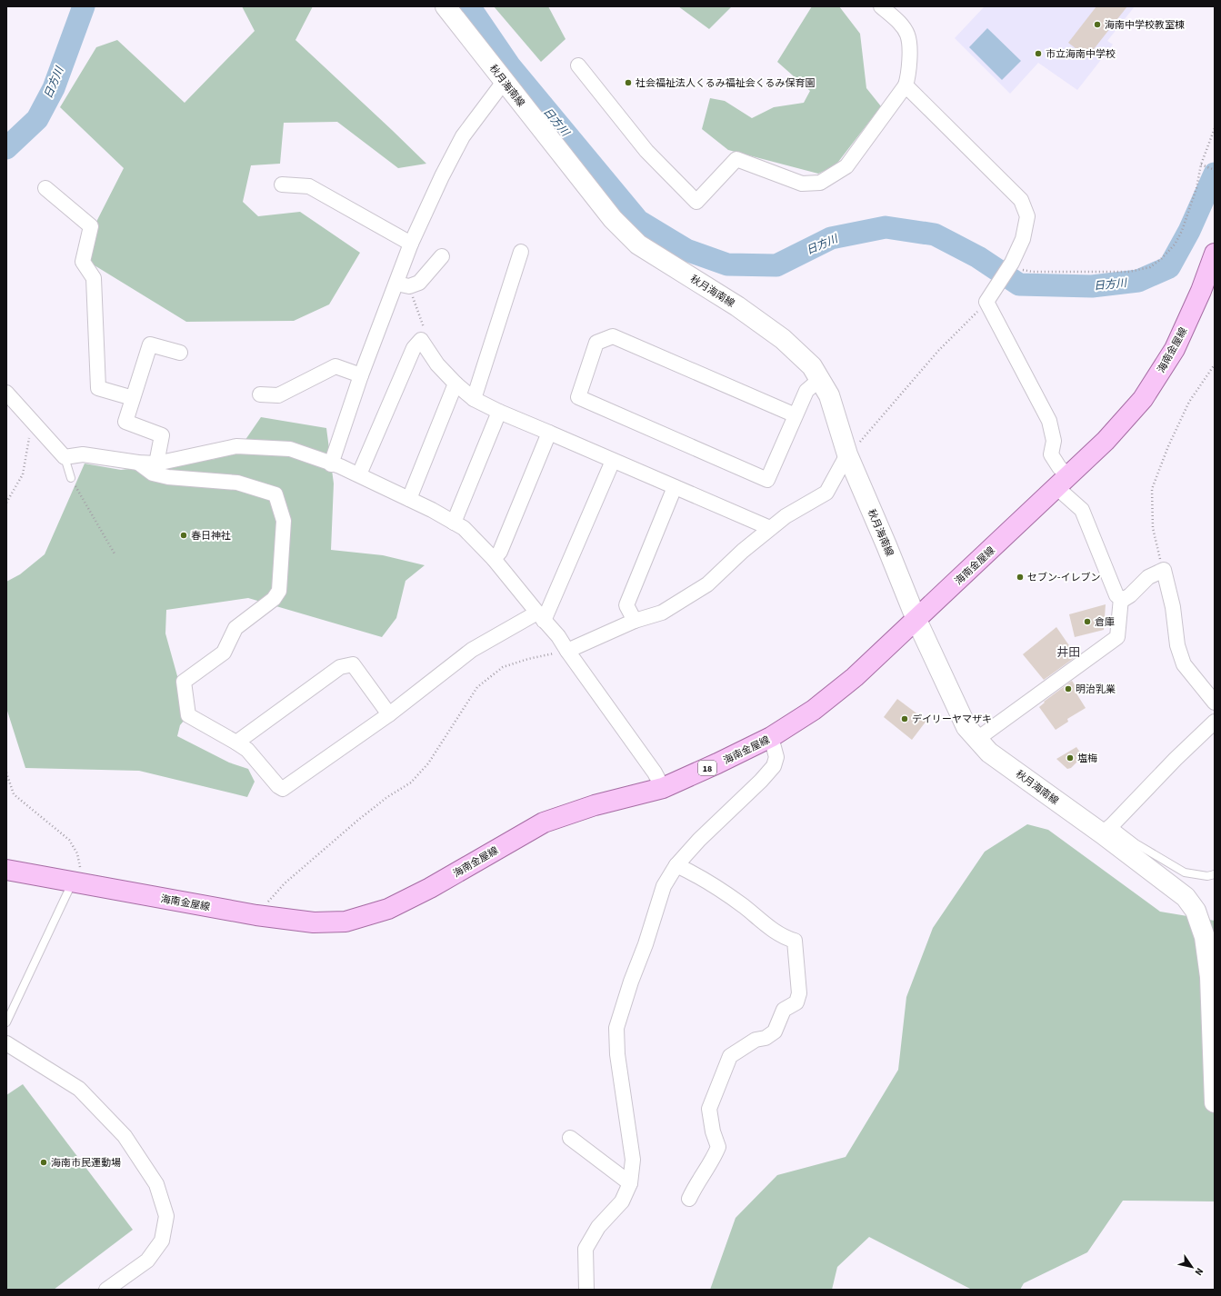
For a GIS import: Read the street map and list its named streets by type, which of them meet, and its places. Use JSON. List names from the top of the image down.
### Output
{
  "streets": {
    "main road": ["秋月海南線", "海南金屋線", "18"]
  },
  "crossings": [
    ["秋月海南線", "海南金屋線"]
  ],
  "districts": ["井田"],
  "water": ["日方川"],
  "places": [
    "海南中学校教室棟",
    "市立海南中学校",
    "社会福祉法人くるみ福祉会くるみ保育園",
    "春日神社",
    "セブン-イレブン",
    "倉庫",
    "明治乳業",
    "デイリーヤマザキ",
    "塩梅",
    "海南市民運動場"
  ],
  "north": "bottom right"
}
